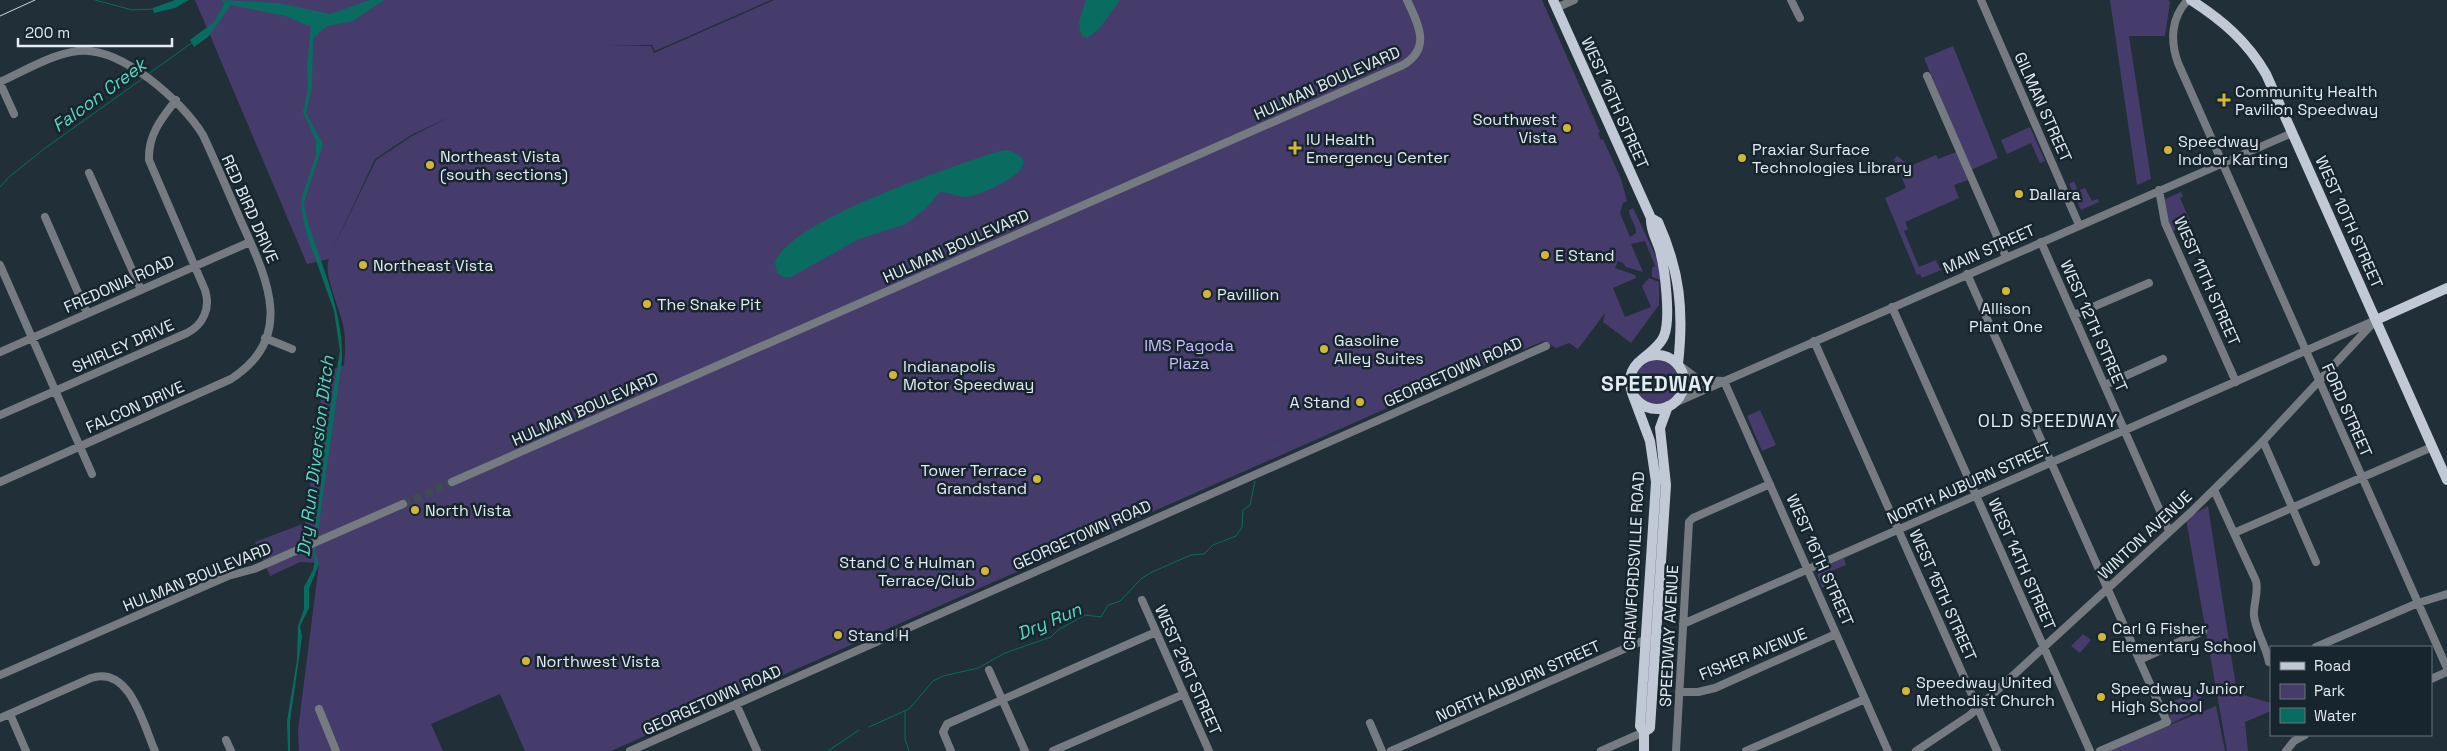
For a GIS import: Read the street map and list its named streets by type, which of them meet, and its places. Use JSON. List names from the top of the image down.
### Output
{
  "streets": {
    "main road": ["WEST 16TH STREET", "WEST 10TH STREET", "CRAWFORDSVILLE ROAD"],
    "street": [
      "HULMAN BOULEVARD",
      "GILMAN STREET",
      "RED BIRD DRIVE",
      "MAIN STREET",
      "WEST 11TH STREET",
      "FREDONIA ROAD",
      "WEST 12TH STREET",
      "SHIRLEY DRIVE",
      "GEORGETOWN ROAD",
      "FALCON DRIVE",
      "FORD STREET",
      "NORTH AUBURN STREET",
      "WINTON AVENUE",
      "WEST 14TH STREET",
      "WEST 15TH STREET",
      "SPEEDWAY AVENUE",
      "FISHER AVENUE",
      "WEST 21ST STREET"
    ]
  },
  "crossings": [
    ["WEST 16TH STREET", "MAIN STREET"],
    ["WEST 16TH STREET", "NORTH AUBURN STREET"],
    ["WEST 16TH STREET", "CRAWFORDSVILLE ROAD"],
    ["WEST 16TH STREET", "SPEEDWAY AVENUE"],
    ["WEST 16TH STREET", "FISHER AVENUE"],
    ["GILMAN STREET", "MAIN STREET"],
    ["RED BIRD DRIVE", "FREDONIA ROAD"],
    ["RED BIRD DRIVE", "SHIRLEY DRIVE"],
    ["RED BIRD DRIVE", "FALCON DRIVE"],
    ["WEST 10TH STREET", "MAIN STREET"],
    ["WEST 10TH STREET", "FORD STREET"],
    ["WEST 10TH STREET", "NORTH AUBURN STREET"],
    ["WEST 10TH STREET", "WINTON AVENUE"],
    ["MAIN STREET", "WEST 11TH STREET"],
    ["MAIN STREET", "WEST 12TH STREET"],
    ["MAIN STREET", "FORD STREET"],
    ["MAIN STREET", "CRAWFORDSVILLE ROAD"],
    ["MAIN STREET", "WEST 14TH STREET"],
    ["MAIN STREET", "WEST 15TH STREET"],
    ["WEST 11TH STREET", "NORTH AUBURN STREET"],
    ["FREDONIA ROAD", "SHIRLEY DRIVE"],
    ["WEST 12TH STREET", "NORTH AUBURN STREET"],
    ["WEST 12TH STREET", "WINTON AVENUE"],
    ["FORD STREET", "NORTH AUBURN STREET"],
    ["FORD STREET", "WINTON AVENUE"],
    ["NORTH AUBURN STREET", "WINTON AVENUE"],
    ["NORTH AUBURN STREET", "CRAWFORDSVILLE ROAD"],
    ["NORTH AUBURN STREET", "WEST 14TH STREET"],
    ["NORTH AUBURN STREET", "WEST 15TH STREET"],
    ["NORTH AUBURN STREET", "SPEEDWAY AVENUE"],
    ["WINTON AVENUE", "WEST 14TH STREET"],
    ["WINTON AVENUE", "WEST 15TH STREET"],
    ["SPEEDWAY AVENUE", "FISHER AVENUE"]
  ],
  "districts": ["SPEEDWAY", "OLD SPEEDWAY"],
  "water": ["Falcon Creek", "Dry Run Diversion Ditch", "Dry Run"],
  "parks": ["IMS Pagoda Plaza"],
  "places": {
    "health": ["Community Health Pavilion Speedway", "IU Health Emergency Center"],
    "other": [
      "Southwest Vista",
      "Speedway Indoor Karting",
      "Praxiar Surface Technologies Library",
      "Northeast Vista (south sections)",
      "Dallara",
      "E Stand",
      "Northeast Vista",
      "Allison Plant One",
      "Pavillion",
      "The Snake Pit",
      "Gasoline Alley Suites",
      "Indianapolis Motor Speedway",
      "A Stand",
      "Tower Terrace Grandstand",
      "North Vista",
      "Stand C & Hulman Terrace/Club",
      "Stand H",
      "Carl G Fisher Elementary School",
      "Northwest Vista",
      "Speedway United Methodist Church",
      "Speedway Junior High School"
    ]
  },
  "legend": ["Road", "Park", "Water"],
  "scale_bar": "200 m"
}
